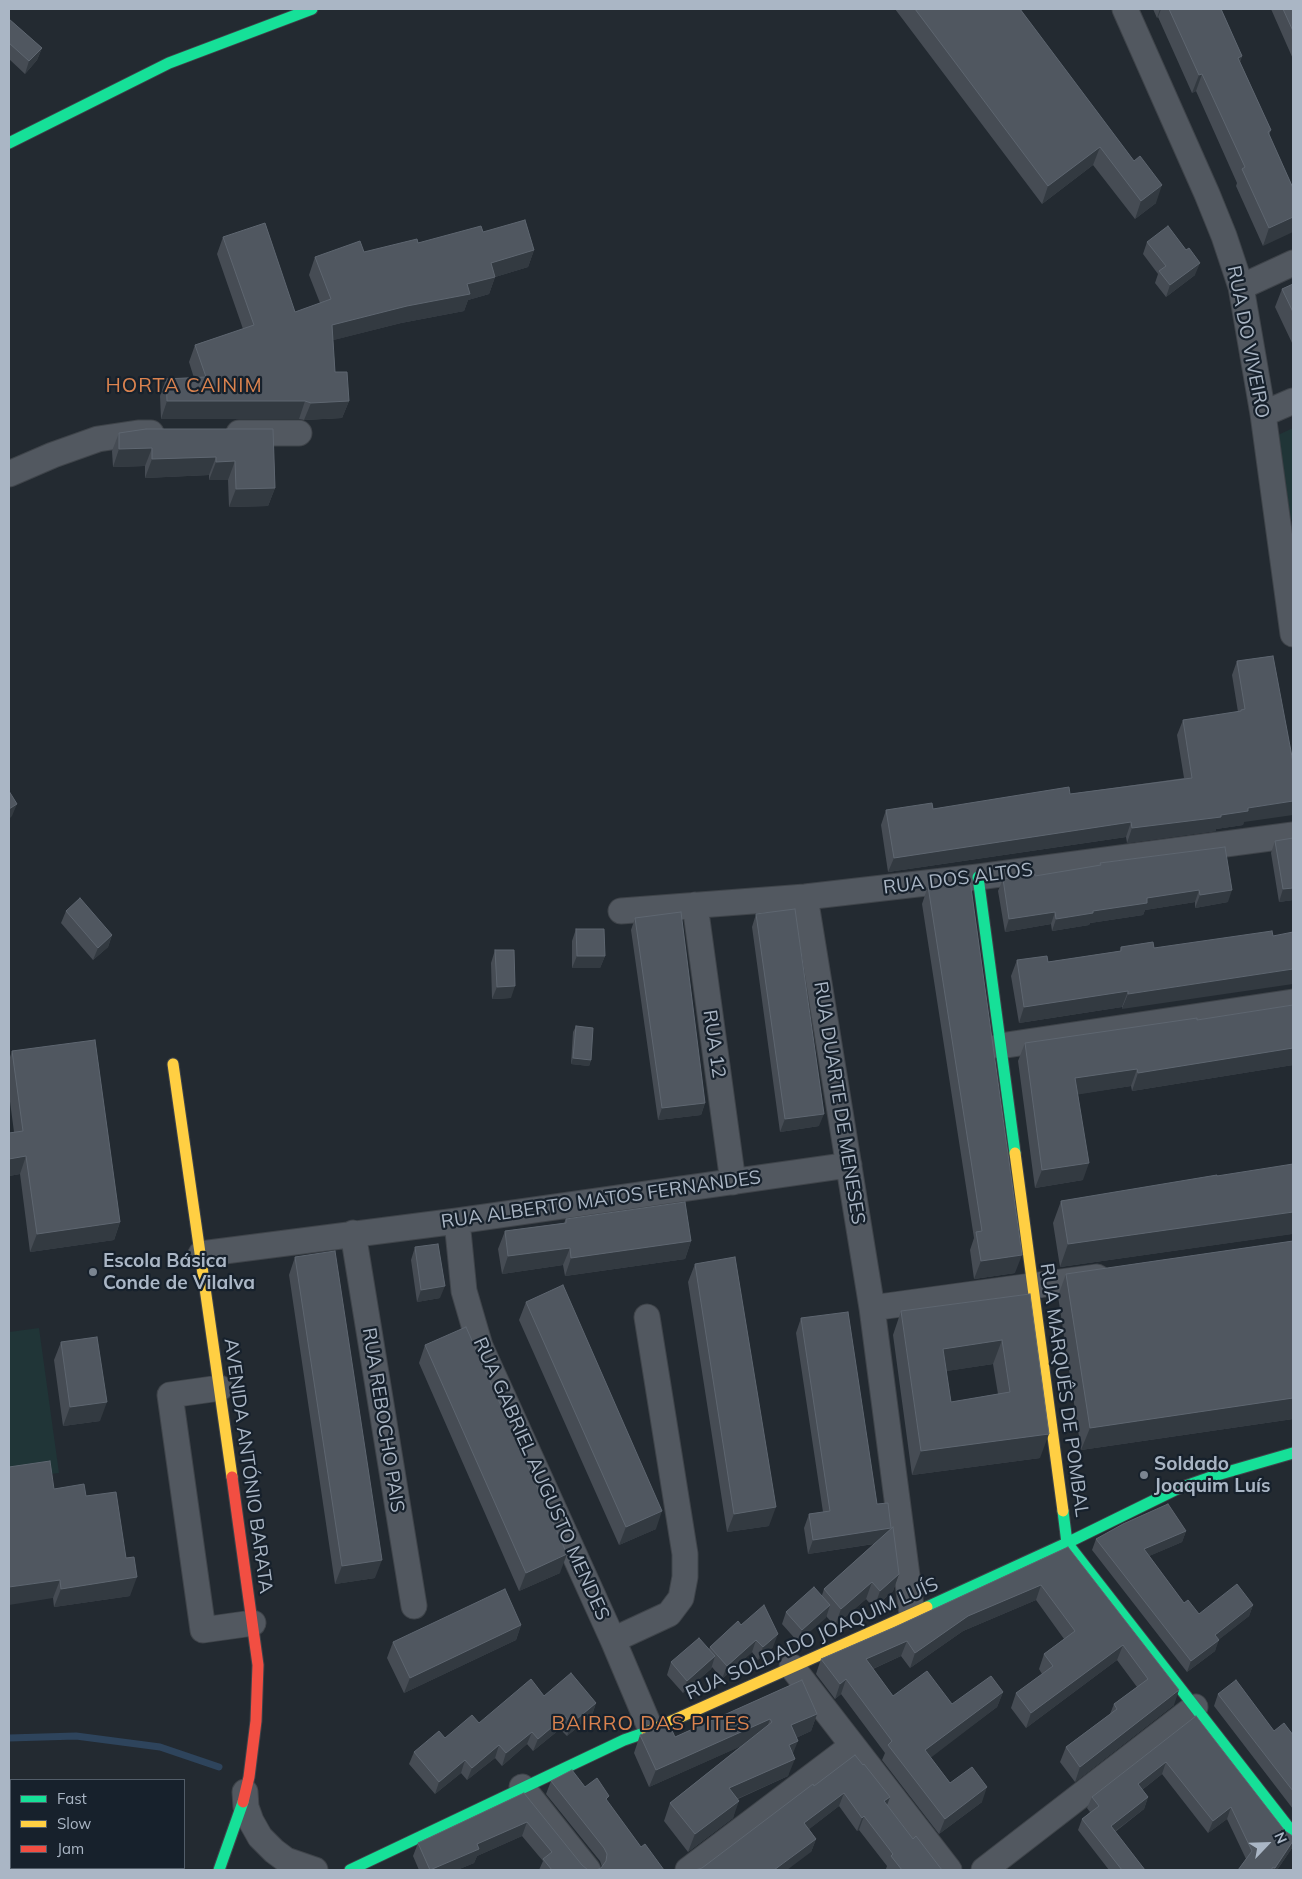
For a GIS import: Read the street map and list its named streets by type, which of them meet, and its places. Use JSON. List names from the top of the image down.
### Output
{
  "streets": {
    "street": [
      "RUA DO VIVEIRO",
      "RUA DOS ALTOS",
      "RUA 12",
      "RUA DUARTE DE MENESES",
      "RUA ALBERTO MATOS FERNANDES",
      "RUA MARQUÊS DE POMBAL",
      "RUA REBOCHO PAIS",
      "AVENIDA ANTÓNIO BARATA",
      "RUA GABRIEL AUGUSTO MENDES",
      "RUA SOLDADO JOAQUIM LUÍS"
    ]
  },
  "crossings": [
    ["RUA DOS ALTOS", "RUA 12"],
    ["RUA DOS ALTOS", "RUA DUARTE DE MENESES"],
    ["RUA DOS ALTOS", "RUA MARQUÊS DE POMBAL"],
    ["RUA 12", "RUA ALBERTO MATOS FERNANDES"],
    ["RUA DUARTE DE MENESES", "RUA ALBERTO MATOS FERNANDES"],
    ["RUA DUARTE DE MENESES", "RUA SOLDADO JOAQUIM LUÍS"],
    ["RUA ALBERTO MATOS FERNANDES", "RUA REBOCHO PAIS"],
    ["RUA ALBERTO MATOS FERNANDES", "AVENIDA ANTÓNIO BARATA"],
    ["RUA ALBERTO MATOS FERNANDES", "RUA GABRIEL AUGUSTO MENDES"],
    ["RUA MARQUÊS DE POMBAL", "RUA SOLDADO JOAQUIM LUÍS"],
    ["RUA GABRIEL AUGUSTO MENDES", "RUA SOLDADO JOAQUIM LUÍS"]
  ],
  "districts": ["HORTA CAINIM", "BAIRRO DAS PITES"],
  "places": ["Escola Básica Conde de Vilalva", "Soldado Joaquim Luís"],
  "legend": ["Fast", "Slow", "Jam"],
  "north": "top right"
}
